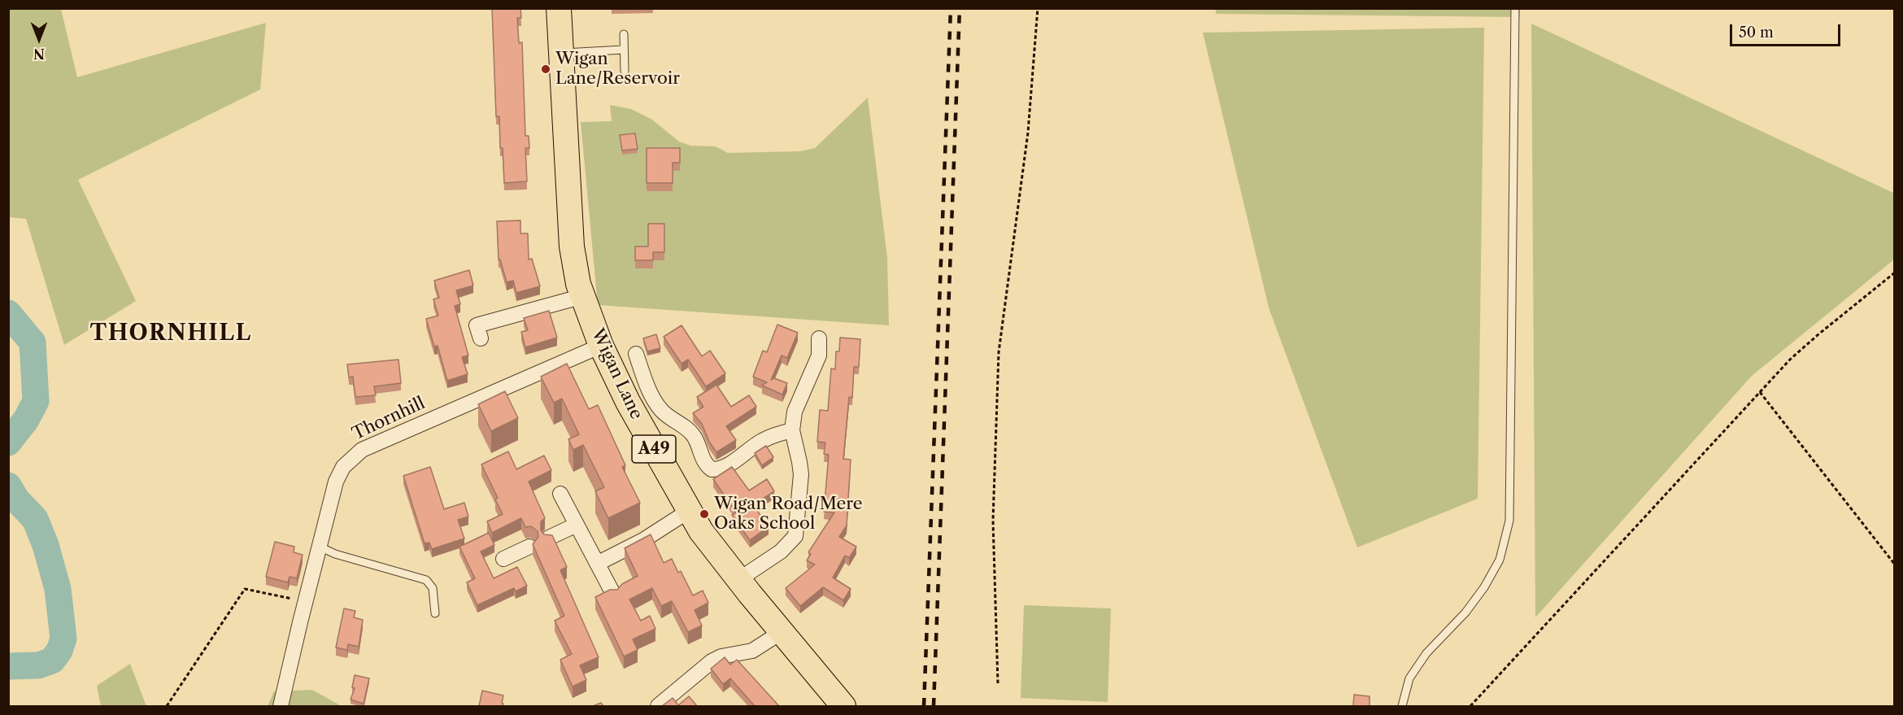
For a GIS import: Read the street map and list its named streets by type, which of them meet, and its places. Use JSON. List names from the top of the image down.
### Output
{
  "streets": {
    "highway": ["Wigan Lane", "A49"],
    "street": ["Thornhill"]
  },
  "crossings": [
    ["Wigan Lane", "Thornhill"]
  ],
  "districts": ["THORNHILL"],
  "places": ["Wigan Lane/Reservoir", "Wigan Road/Mere Oaks School"],
  "scale_bar": "50 m",
  "north": "bottom"
}
